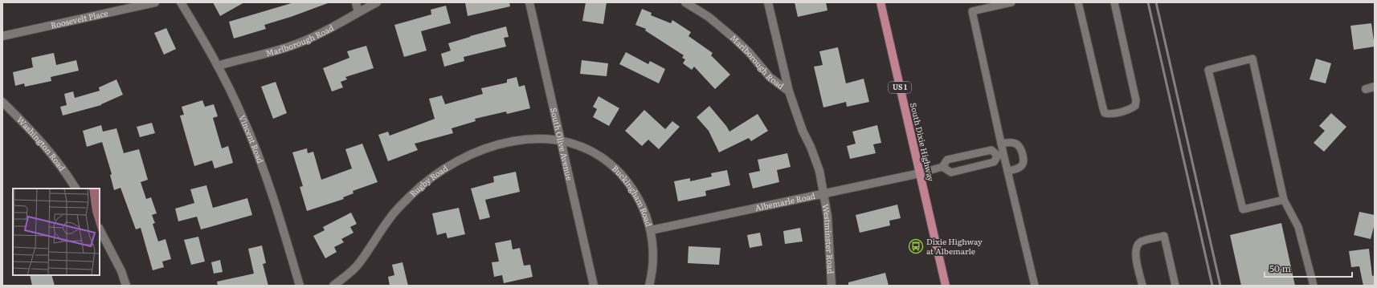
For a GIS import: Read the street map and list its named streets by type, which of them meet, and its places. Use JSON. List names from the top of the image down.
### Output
{
  "streets": {
    "main road": ["US 1", "South Dixie Highway"],
    "street": [
      "Roosevelt Place",
      "Marlborough Road",
      "Vincent Road",
      "South Olive Avenue",
      "Washington Road",
      "Rugby Road",
      "Buckingham Road",
      "Albemarle Road",
      "Westminster Road"
    ]
  },
  "crossings": [
    ["Marlborough Road", "Vincent Road"],
    ["Marlborough Road", "Albemarle Road"],
    ["Marlborough Road", "Westminster Road"],
    ["South Dixie Highway", "Albemarle Road"],
    ["South Olive Avenue", "Rugby Road"],
    ["South Olive Avenue", "Buckingham Road"],
    ["Rugby Road", "Buckingham Road"],
    ["Buckingham Road", "Albemarle Road"],
    ["Albemarle Road", "Westminster Road"]
  ],
  "places": {
    "bus stop": ["Dixie Highway at Albemarle"]
  },
  "scale_bar": "50 m"
}
